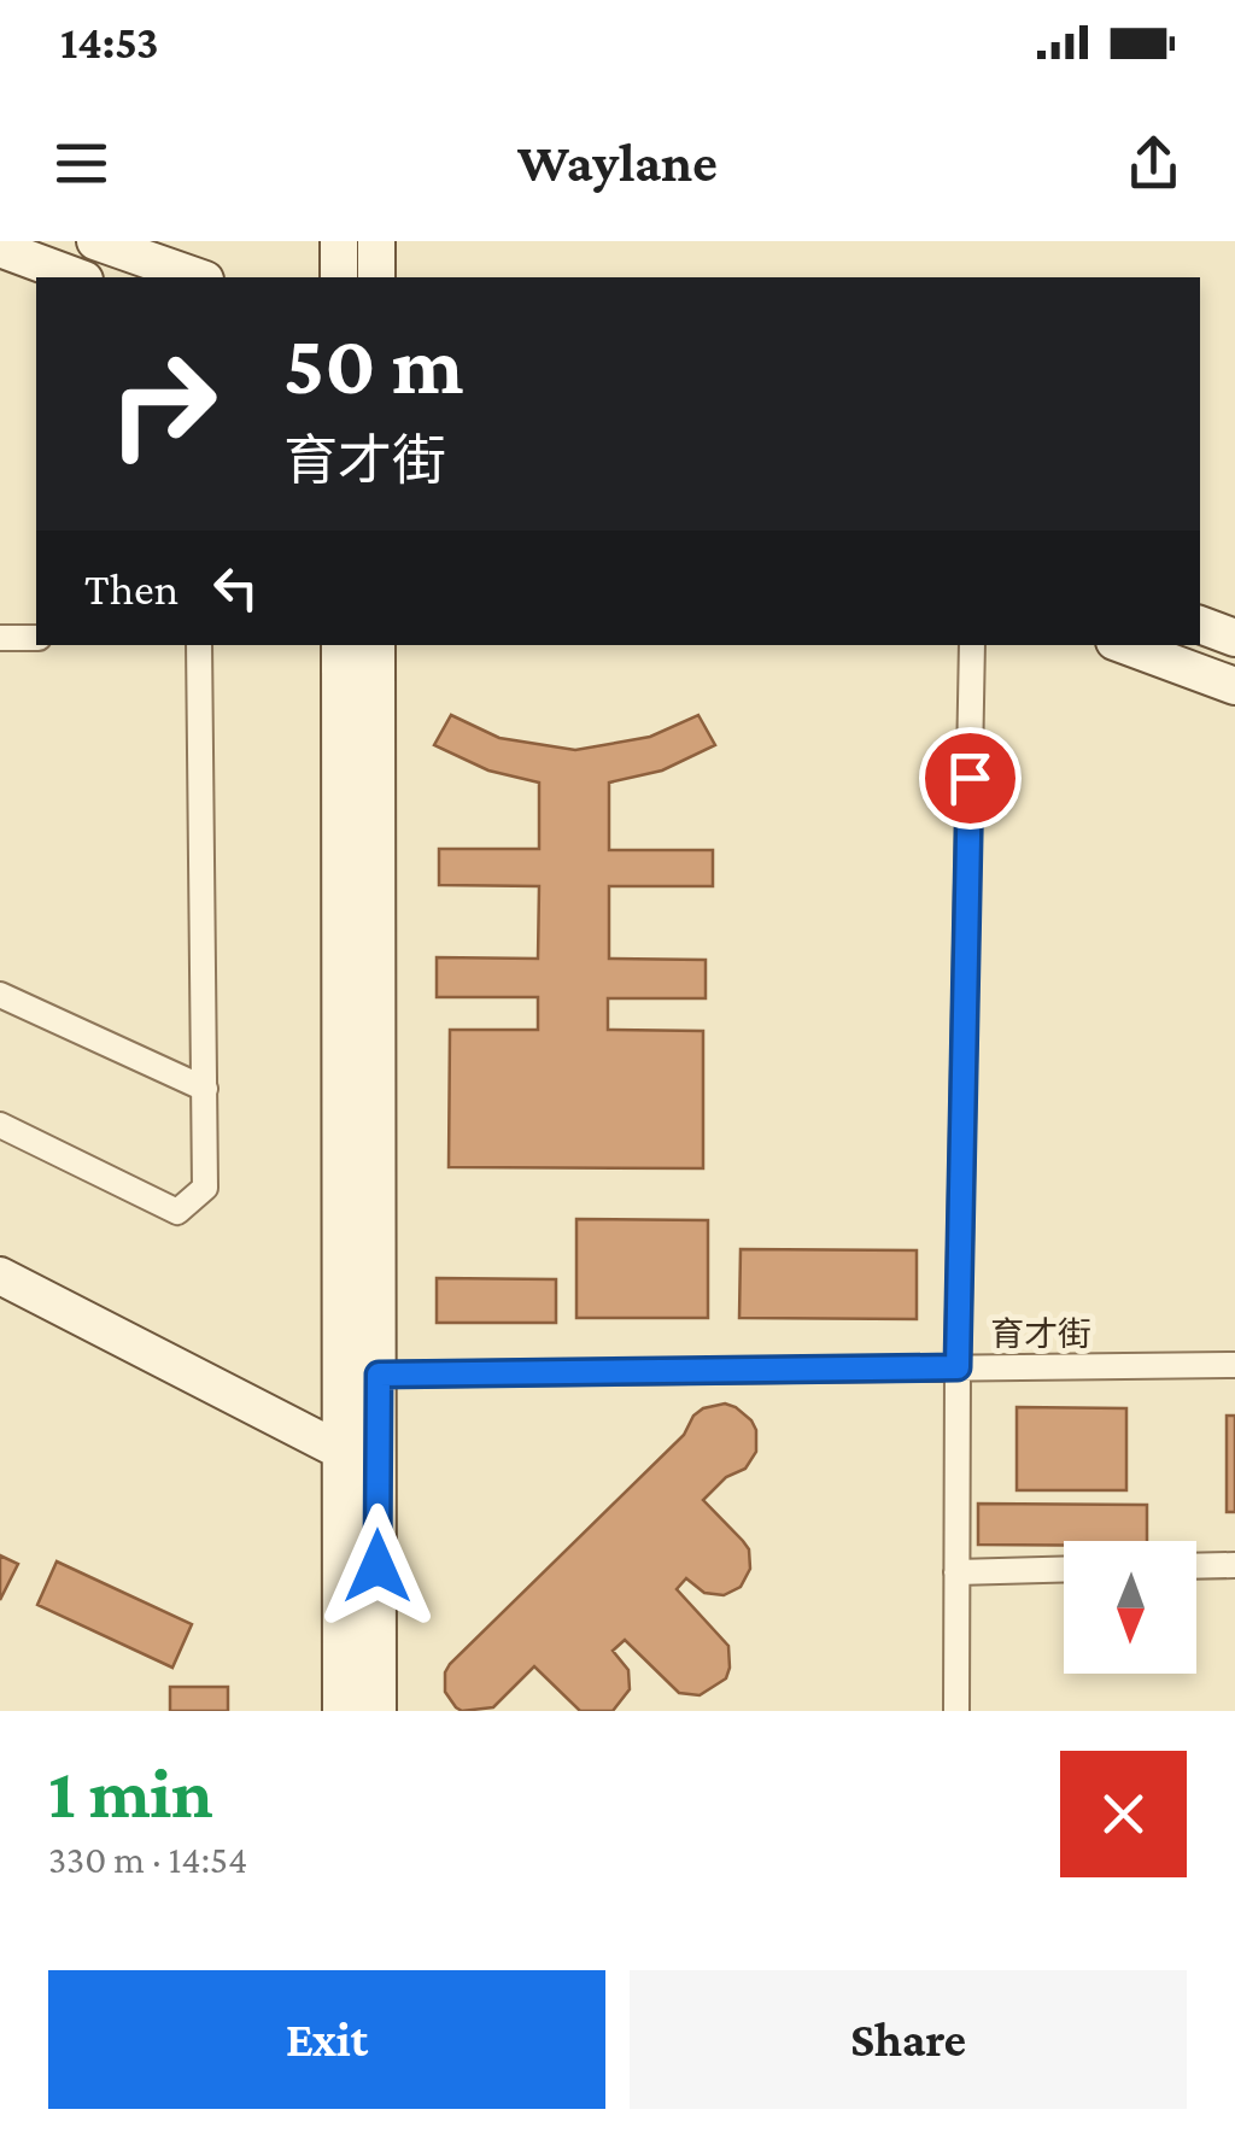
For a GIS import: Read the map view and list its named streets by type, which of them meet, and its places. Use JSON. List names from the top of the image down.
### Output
{
  "streets": {
    "street": ["育才街"]
  },
  "north": "bottom",
  "page": {
    "status": "14:53",
    "header": "Waylane",
    "turn": ["50 m", "育才街"],
    "then": "Then",
    "heading": ["1 min", "330 m · 14:54"],
    "buttons": ["Exit", "Share"]
  }
}
